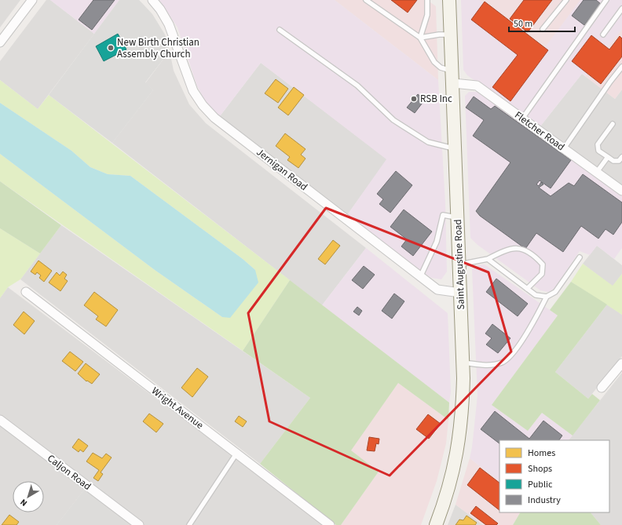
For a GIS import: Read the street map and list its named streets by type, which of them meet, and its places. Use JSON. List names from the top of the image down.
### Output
{
  "streets": {
    "main road": ["Saint Augustine Road"],
    "street": [
      "Fletcher Road",
      "Jernigan Road",
      "Wright Avenue",
      "Caljon Road"
    ]
  },
  "crossings": [
    ["Fletcher Road", "Saint Augustine Road"],
    ["Jernigan Road", "Saint Augustine Road"]
  ],
  "places": ["New Birth Christian Assembly Church", "RSB Inc"],
  "legend": [
    "Homes",
    "Shops",
    "Public",
    "Industry"
  ],
  "scale_bar": "50 m",
  "north": "bottom left"
}
